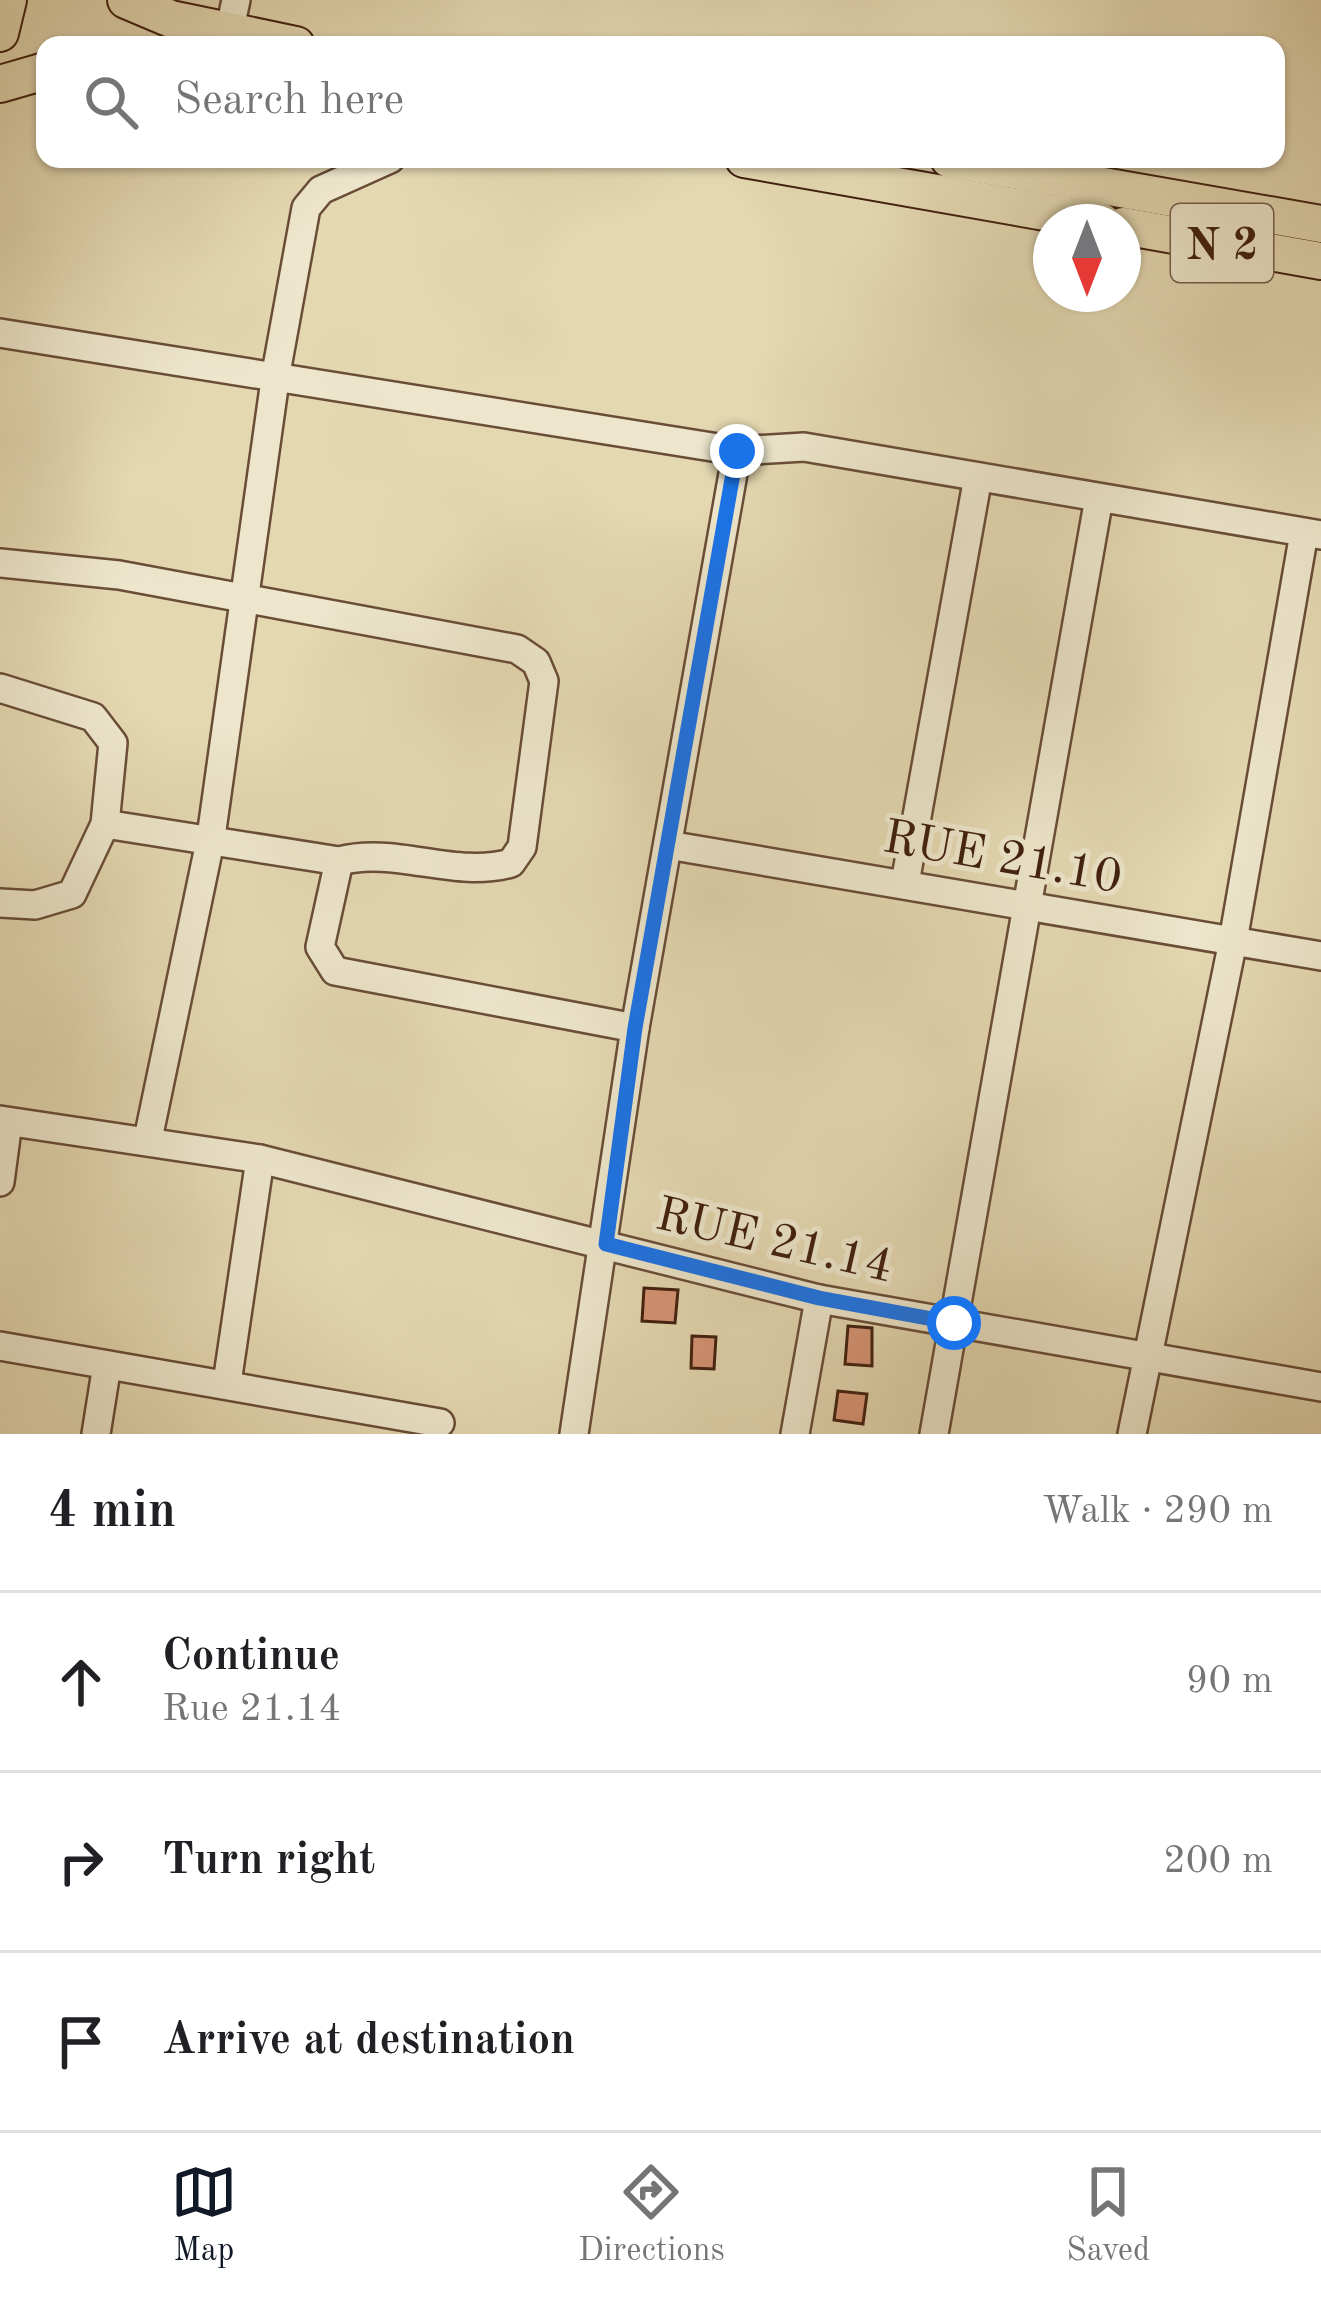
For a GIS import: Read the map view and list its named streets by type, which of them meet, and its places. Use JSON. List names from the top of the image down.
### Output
{
  "streets": {
    "main road": ["N 2"],
    "street": ["RUE 21.10", "RUE 21.14"]
  },
  "north": "bottom",
  "page": {
    "search": "Search here",
    "heading": ["4 min", "Walk · 290 m"],
    "list": [
      ["Continue", "Rue 21.14", "90 m"],
      ["Turn right", "200 m"],
      "Arrive at destination"
    ],
    "nav": ["Map", "Directions", "Saved"]
  }
}
